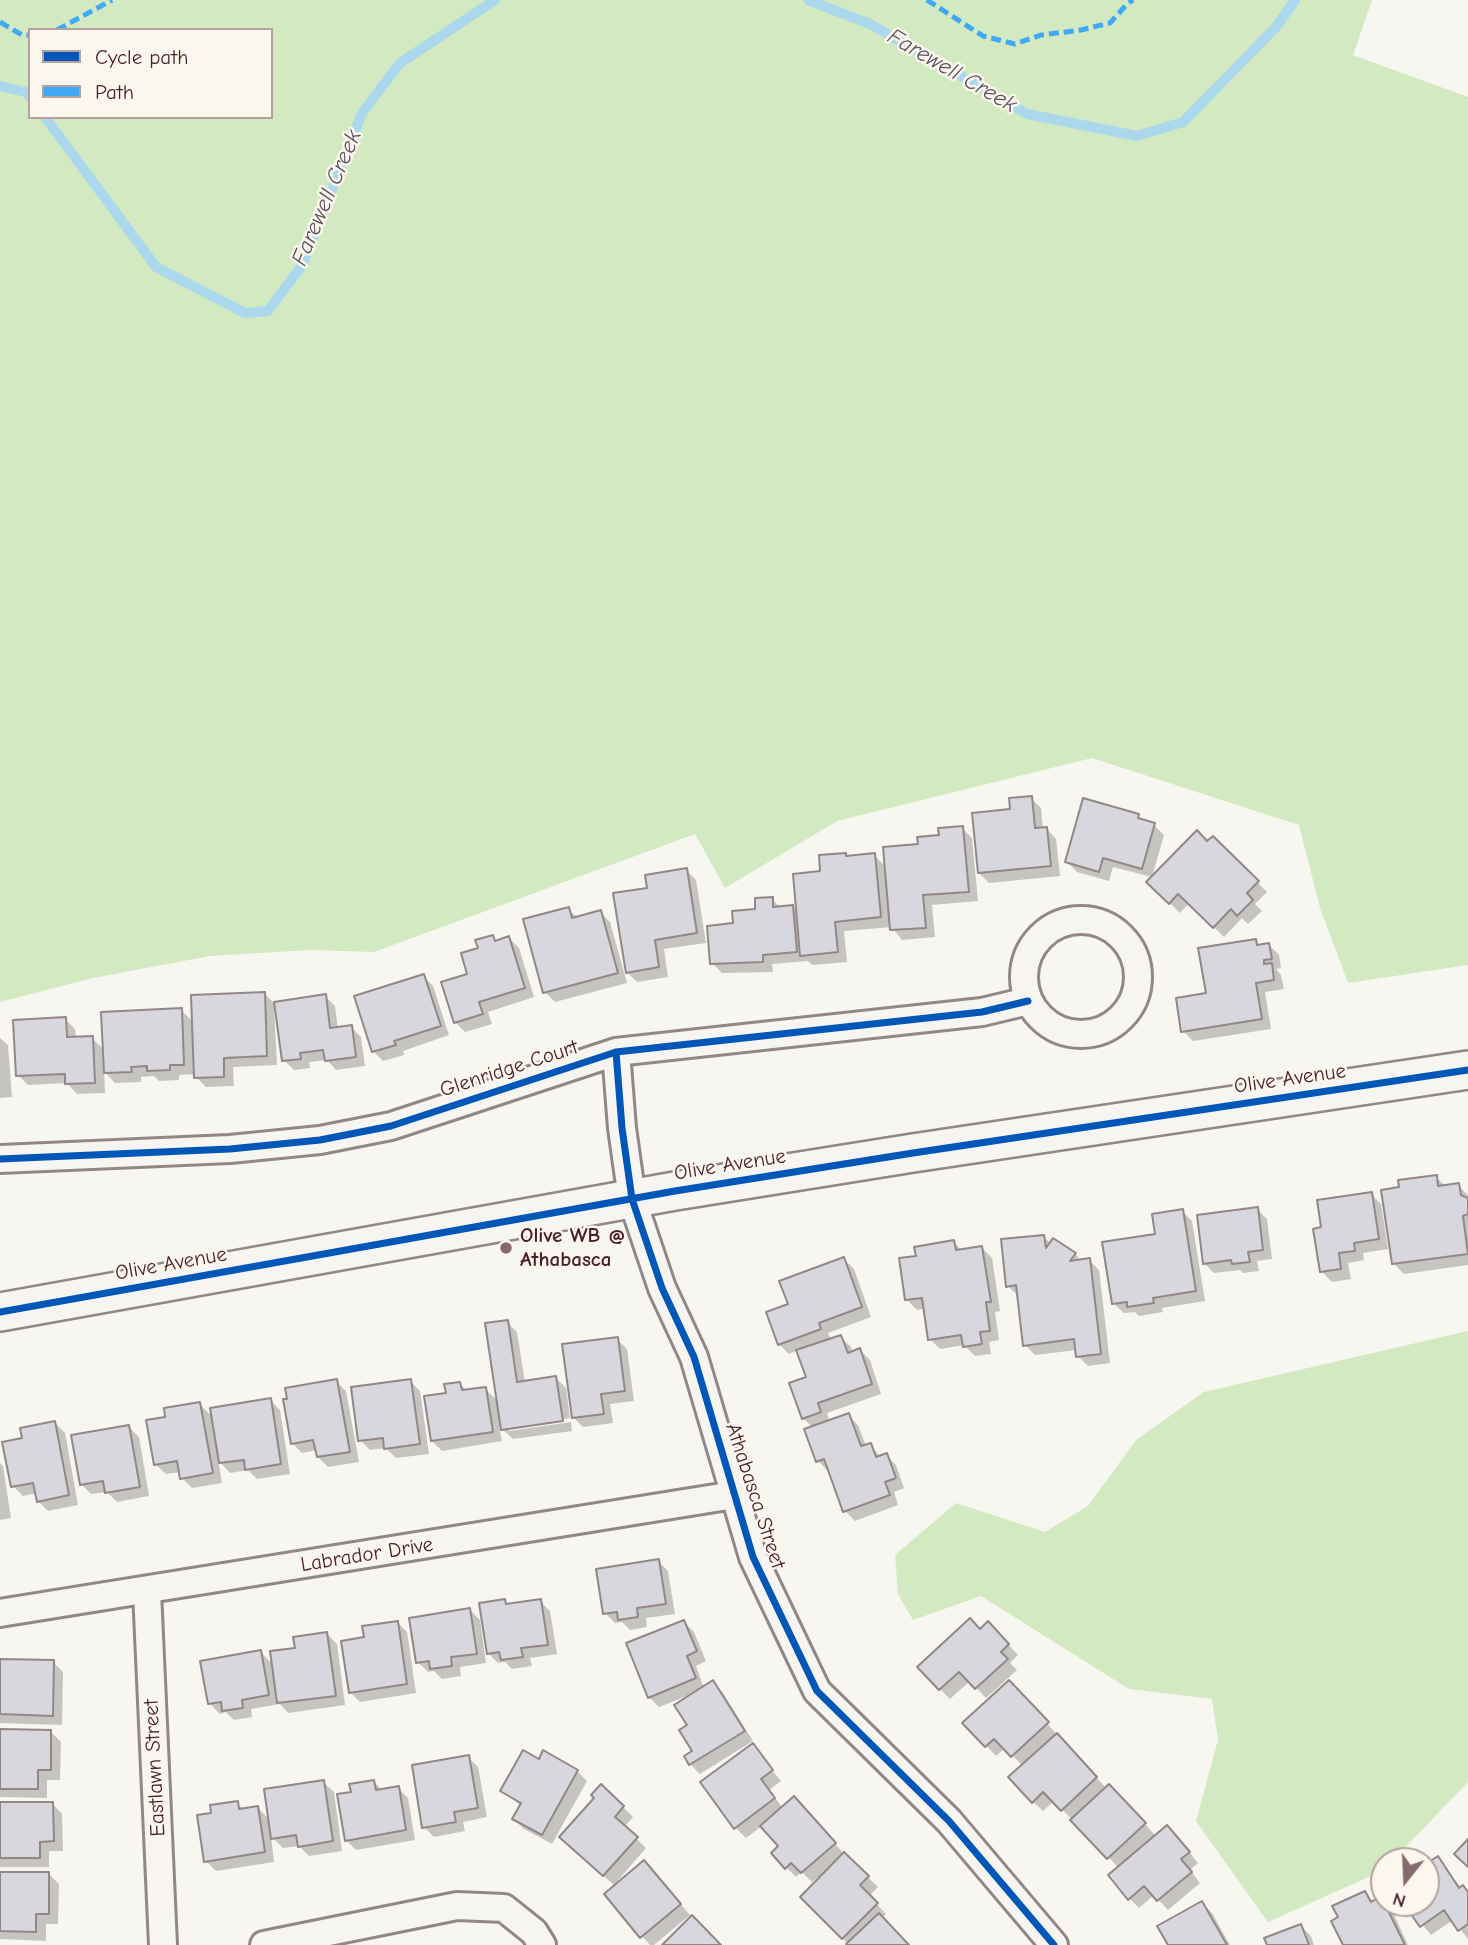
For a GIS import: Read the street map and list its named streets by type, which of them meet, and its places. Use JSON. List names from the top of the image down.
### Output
{
  "streets": {
    "main road": ["Olive Avenue"],
    "street": [
      "Glenridge Court",
      "Athabasca Street",
      "Labrador Drive",
      "Eastlawn Street"
    ]
  },
  "crossings": [
    ["Glenridge Court", "Athabasca Street"],
    ["Olive Avenue", "Athabasca Street"],
    ["Athabasca Street", "Labrador Drive"],
    ["Labrador Drive", "Eastlawn Street"]
  ],
  "water": ["Farewell Creek"],
  "places": ["Olive WB @ Athabasca"],
  "legend": ["Cycle path", "Path"],
  "north": "bottom"
}
